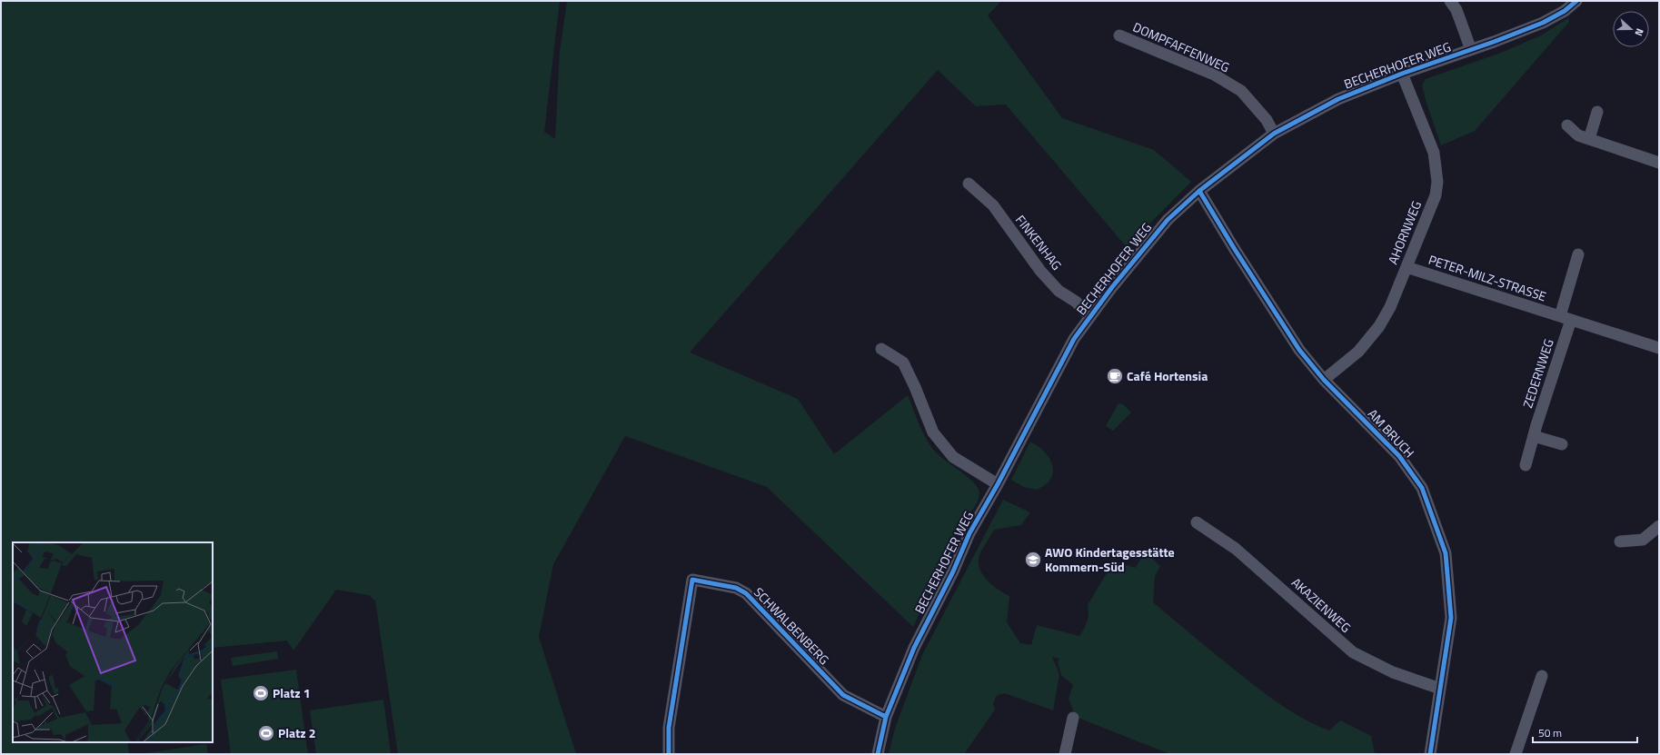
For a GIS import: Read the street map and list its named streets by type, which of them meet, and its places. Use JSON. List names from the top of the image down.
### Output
{
  "streets": {
    "street": [
      "DOMPFAFFENWEG",
      "BECHERHOFER WEG",
      "AHORNWEG",
      "FINKENHAG",
      "PETER-MILZ-STRASSE",
      "ZEDERNWEG",
      "AM BRUCH",
      "AKAZIENWEG",
      "SCHWALBENBERG"
    ]
  },
  "crossings": [
    ["DOMPFAFFENWEG", "BECHERHOFER WEG"],
    ["BECHERHOFER WEG", "AHORNWEG"],
    ["BECHERHOFER WEG", "FINKENHAG"],
    ["BECHERHOFER WEG", "AM BRUCH"],
    ["BECHERHOFER WEG", "SCHWALBENBERG"],
    ["AHORNWEG", "PETER-MILZ-STRASSE"],
    ["AHORNWEG", "AM BRUCH"],
    ["PETER-MILZ-STRASSE", "ZEDERNWEG"],
    ["AM BRUCH", "AKAZIENWEG"]
  ],
  "places": {
    "cafe": ["Café Hortensia"],
    "school or university": ["AWO Kindertagesstätte Kommern-Süd"],
    "sports": ["Platz 1", "Platz 2"]
  },
  "scale_bar": "50 m",
  "north": "right"
}
